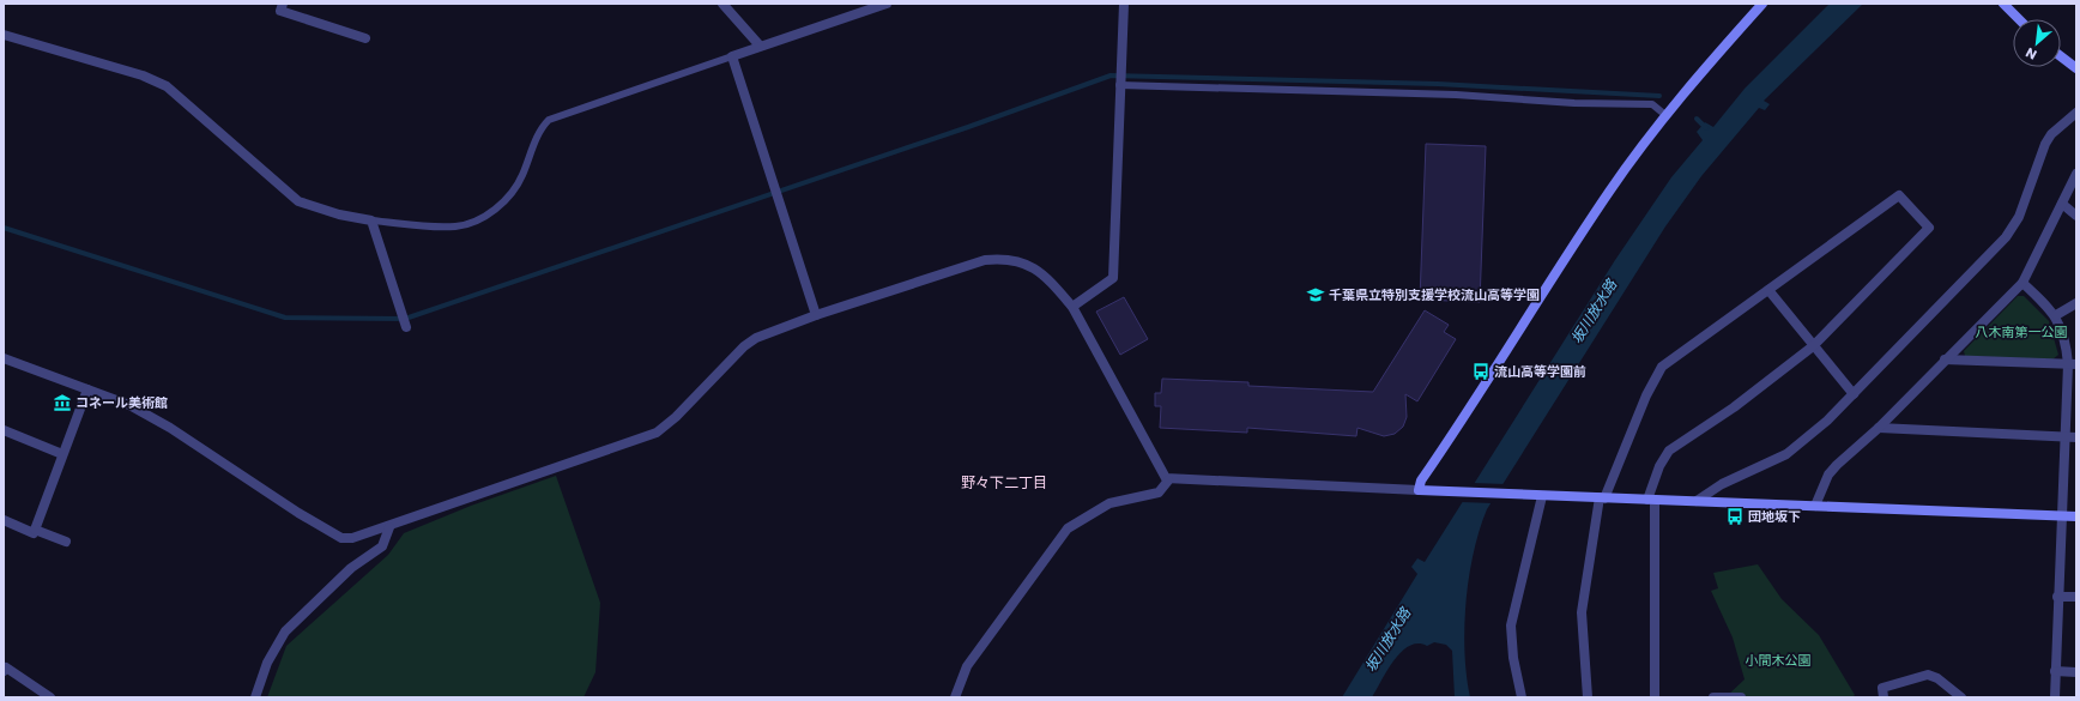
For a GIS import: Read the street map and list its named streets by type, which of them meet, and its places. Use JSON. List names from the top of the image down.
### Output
{
  "districts": ["野々下二丁目"],
  "water": ["坂川放水路"],
  "parks": ["八木南第一公園", "小間木公園"],
  "places": {
    "school or university": ["千葉県立特別支援学校流山高等学園"],
    "bus stop": ["流山高等学園前", "団地坂下"],
    "museum": ["コネール美術館"]
  },
  "north": "bottom left"
}
